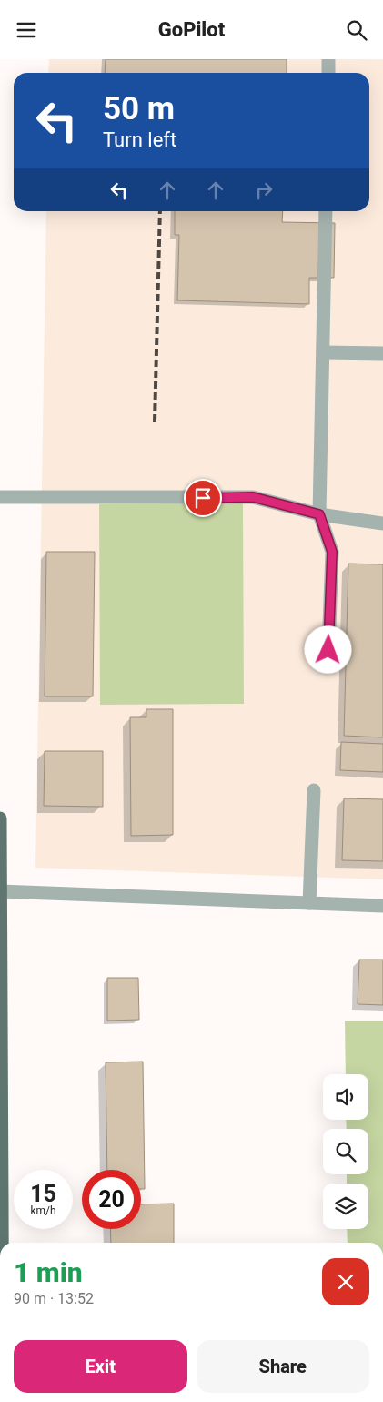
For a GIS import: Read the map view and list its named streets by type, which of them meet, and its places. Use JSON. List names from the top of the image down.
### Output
{
  "page": {
    "header": "GoPilot",
    "turn": ["50 m", "Turn left"],
    "speed": "15 km/h",
    "limit": "20",
    "heading": ["1 min", "90 m · 13:52"],
    "buttons": ["Exit", "Share"]
  }
}
